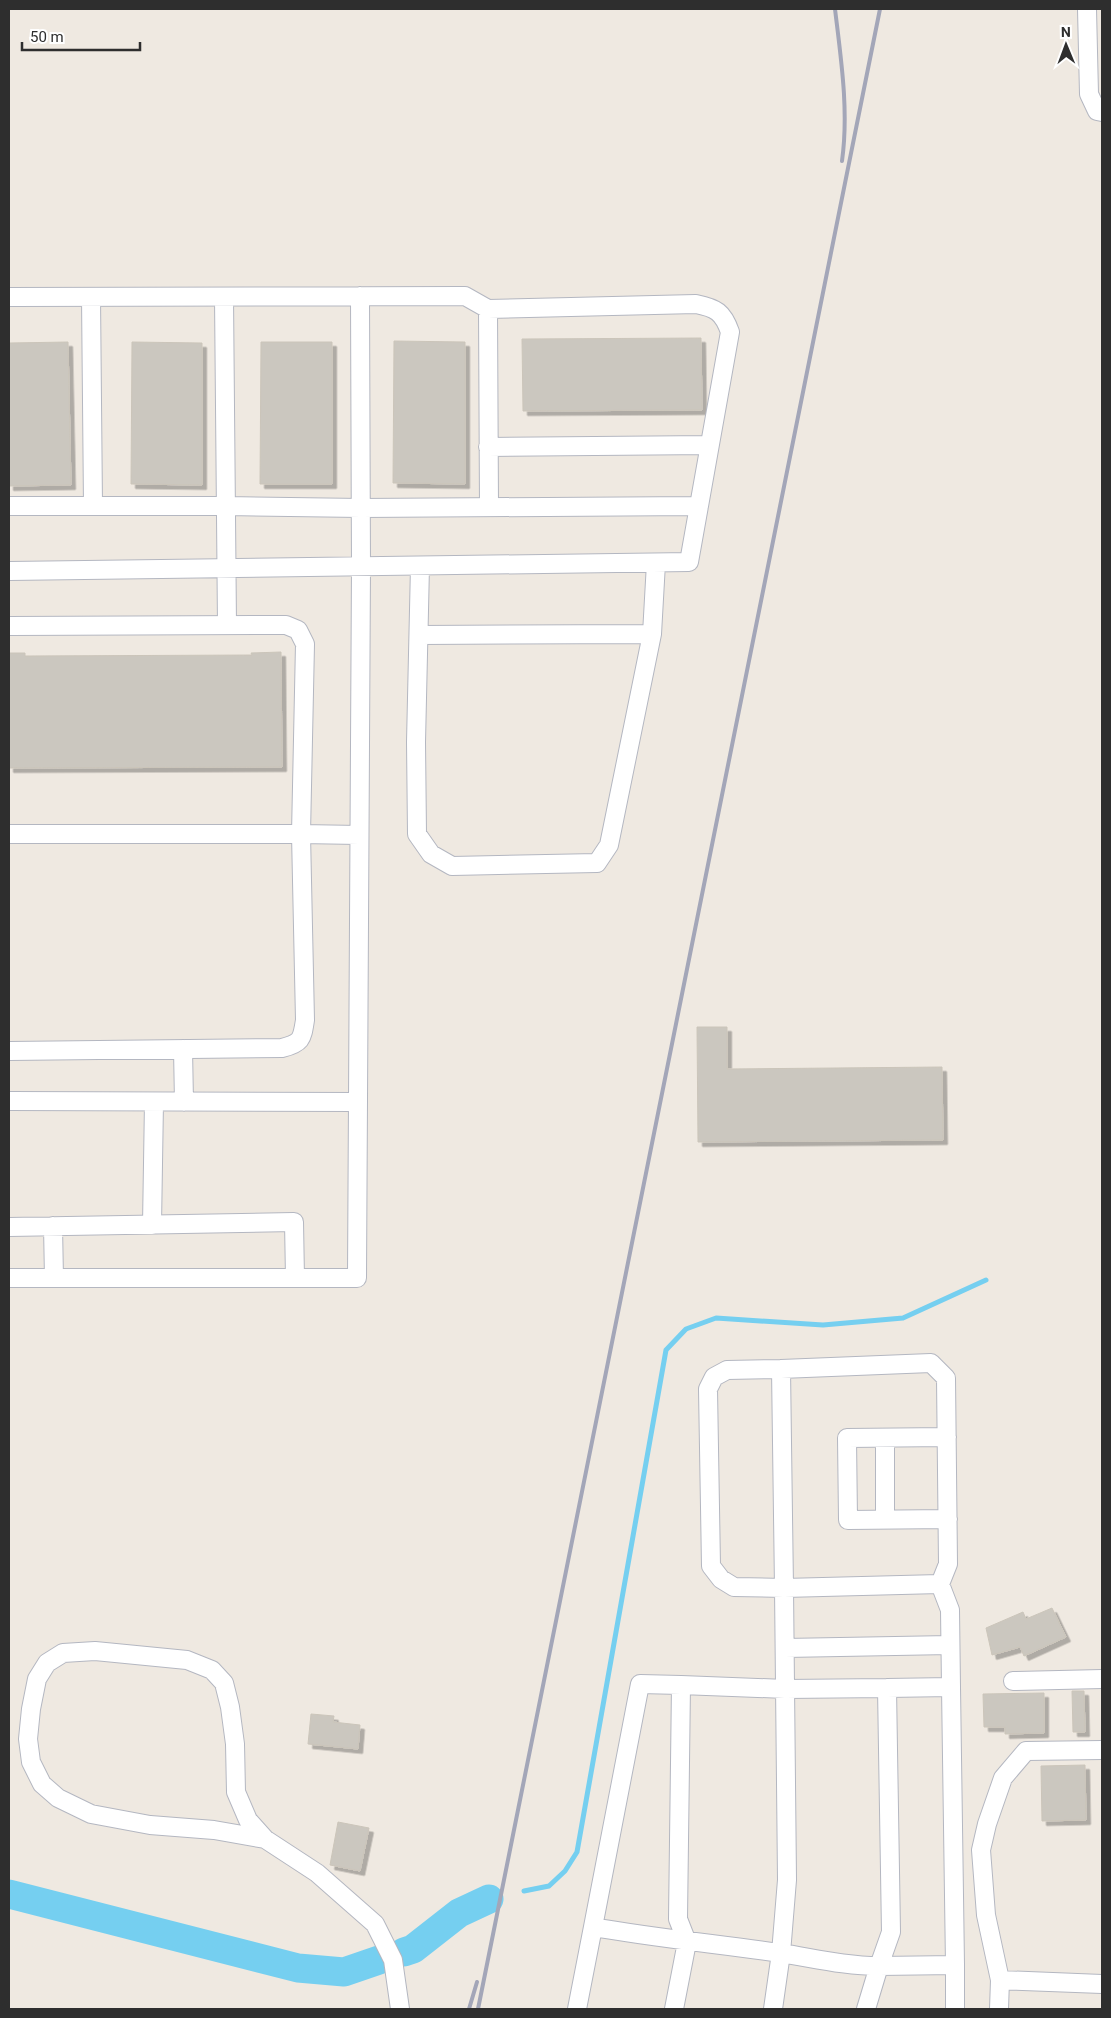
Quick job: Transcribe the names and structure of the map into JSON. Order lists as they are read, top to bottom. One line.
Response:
{"scale_bar":"50 m","north":"top"}
